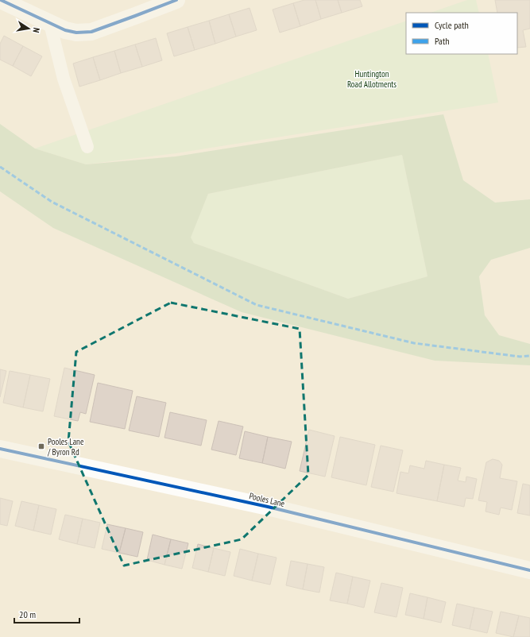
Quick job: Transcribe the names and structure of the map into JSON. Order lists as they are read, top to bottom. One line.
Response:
{"streets":{"street":["Pooles Lane"]},"parks":["Huntington Road Allotments"],"places":{"transit":["Pooles Lane / Byron Rd"]},"legend":["Cycle path","Path"],"scale_bar":"20 m","north":"right"}
